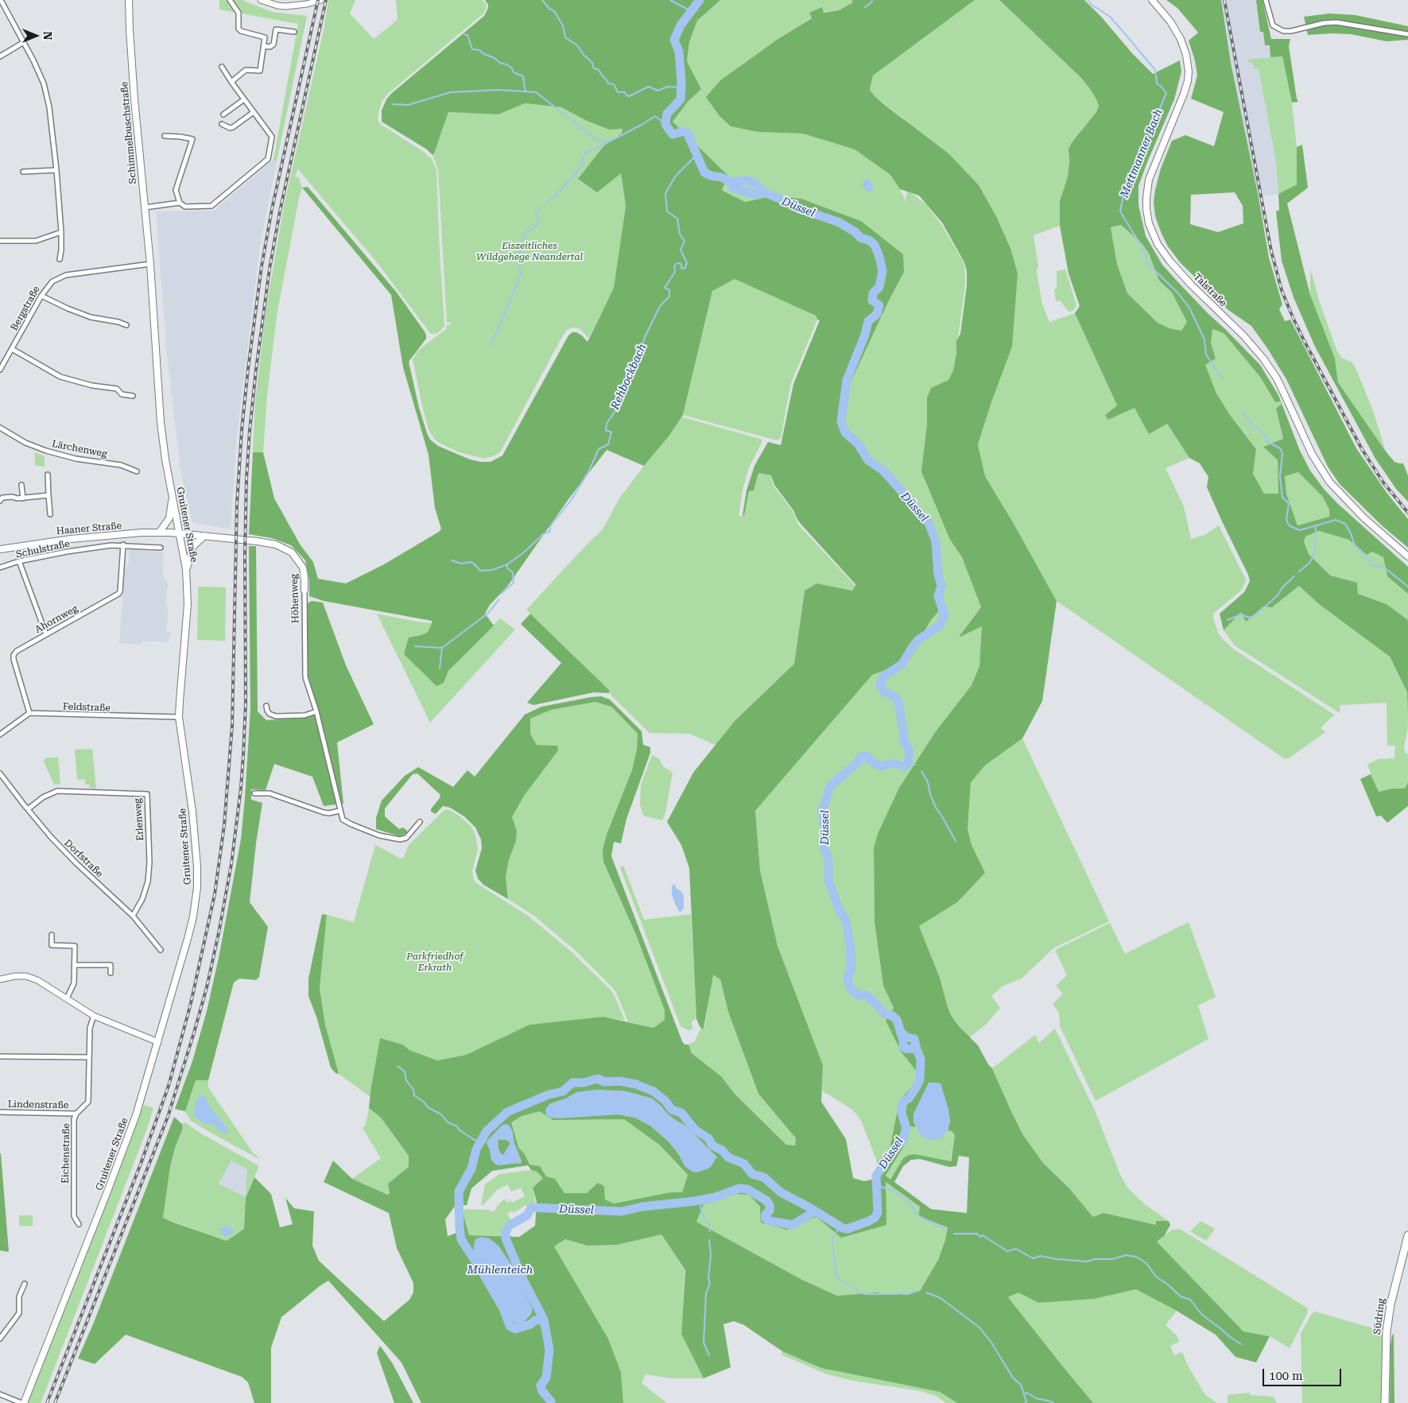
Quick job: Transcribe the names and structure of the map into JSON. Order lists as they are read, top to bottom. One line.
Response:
{"streets":{"main road":["Schimmelbuschstraße","Talstraße","Gruitener Straße","Haaner Straße","Höhenweg","Südring"],"street":["Bergstraße","Lärchenweg","Schulstraße","Ahornweg","Feldstraße","Erlenweg","Dorfstraße","Lindenstraße","Eichenstraße"]},"crossings":[["Schimmelbuschstraße","Bergstraße"],["Schimmelbuschstraße","Gruitener Straße"],["Bergstraße","Gruitener Straße"],["Gruitener Straße","Haaner Straße"],["Gruitener Straße","Höhenweg"],["Gruitener Straße","Feldstraße"],["Haaner Straße","Höhenweg"],["Schulstraße","Ahornweg"],["Ahornweg","Feldstraße"],["Erlenweg","Dorfstraße"],["Lindenstraße","Eichenstraße"]],"water":["Mettmanner Bach","Düssel","Rehbockbach","Mühlenteich"],"parks":["Eiszeitliches Wildgehege Neandertal","Parkfriedhof Erkrath"],"scale_bar":"100 m","north":"right"}
